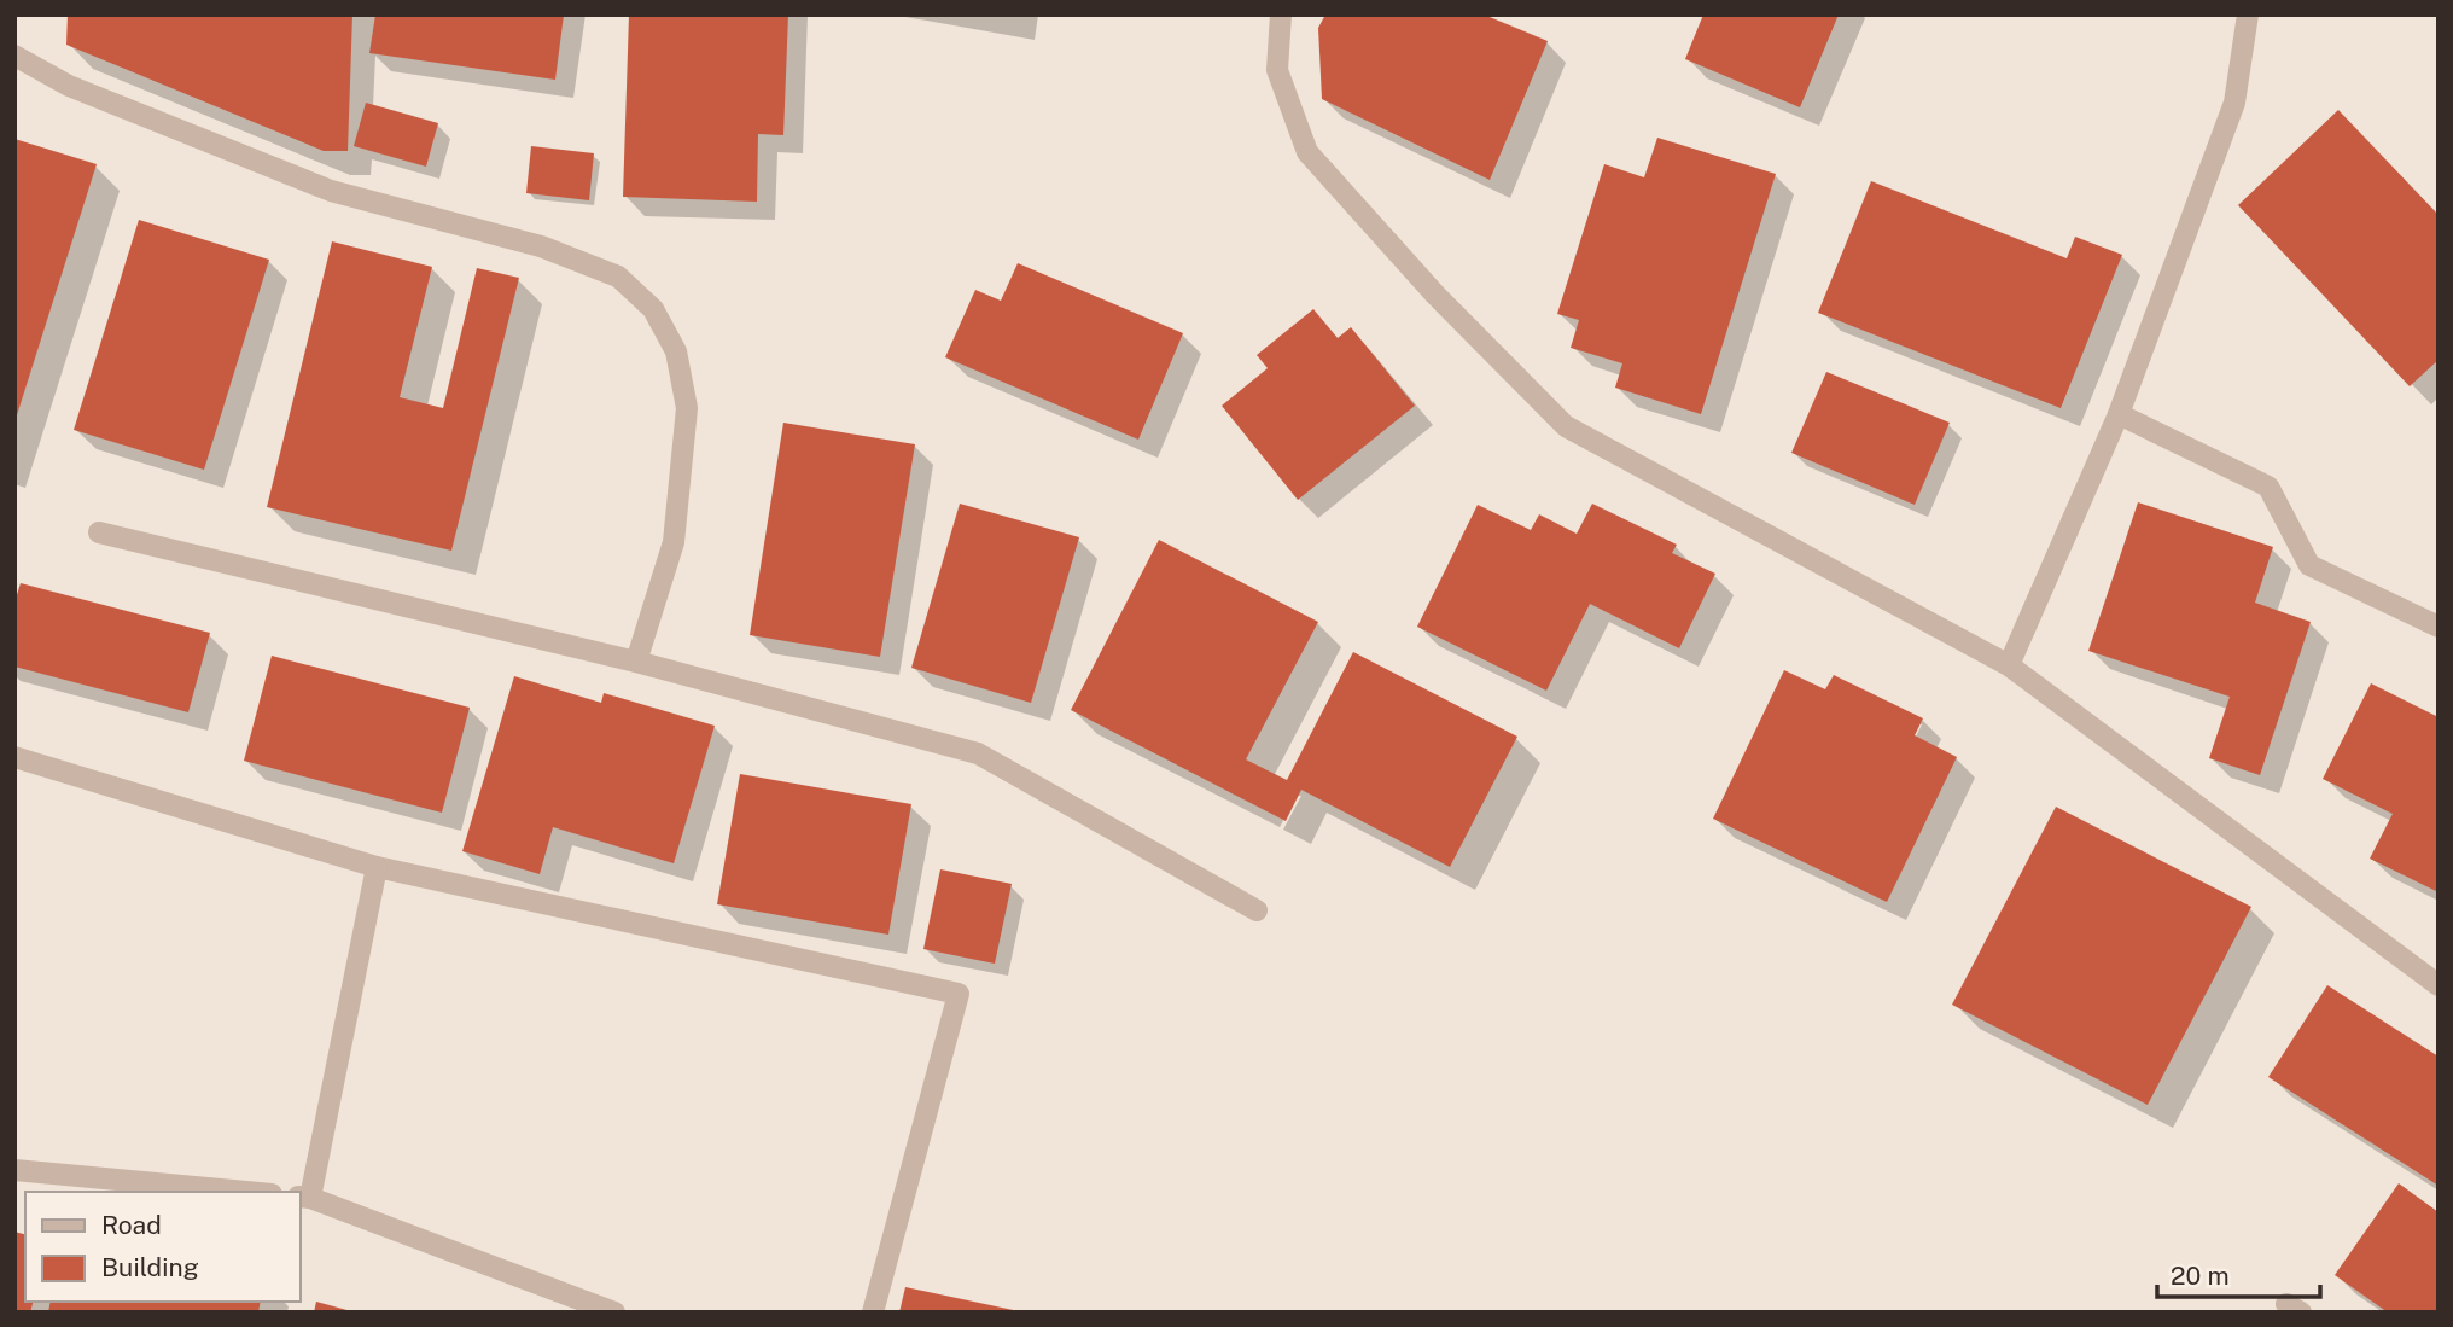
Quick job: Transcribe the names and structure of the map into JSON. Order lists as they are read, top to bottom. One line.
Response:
{"legend":["Road","Building"],"scale_bar":"20 m"}
